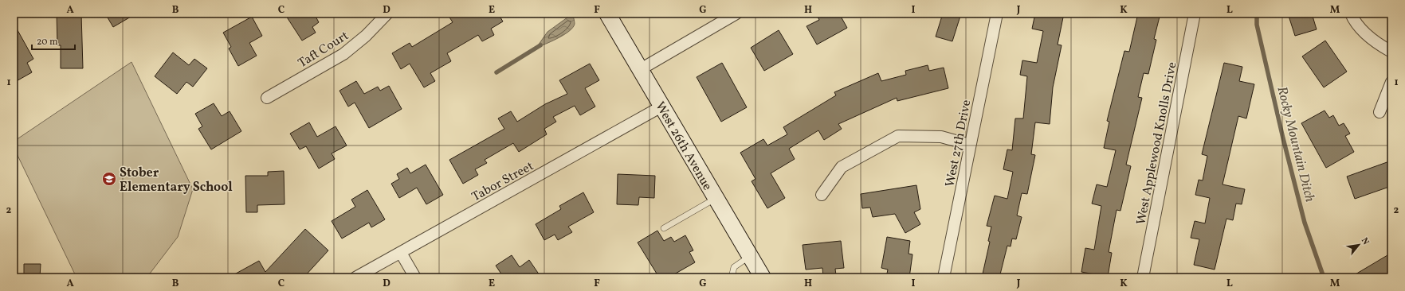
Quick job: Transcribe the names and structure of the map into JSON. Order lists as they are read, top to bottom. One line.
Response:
{"streets":{"street":["Taft Court","West 27th Drive","West Applewood Knolls Drive","West 26th Avenue","Tabor Street"]},"crossings":[["West 26th Avenue","Tabor Street"]],"water":["Rocky Mountain Ditch"],"places":{"school or university":["Stober Elementary School"]},"scale_bar":"20 m","north":"top right","grid":{"columns":["A","B","C","D","E","F","G","H","I","J","K","L","M"],"rows":["1","2"]}}
